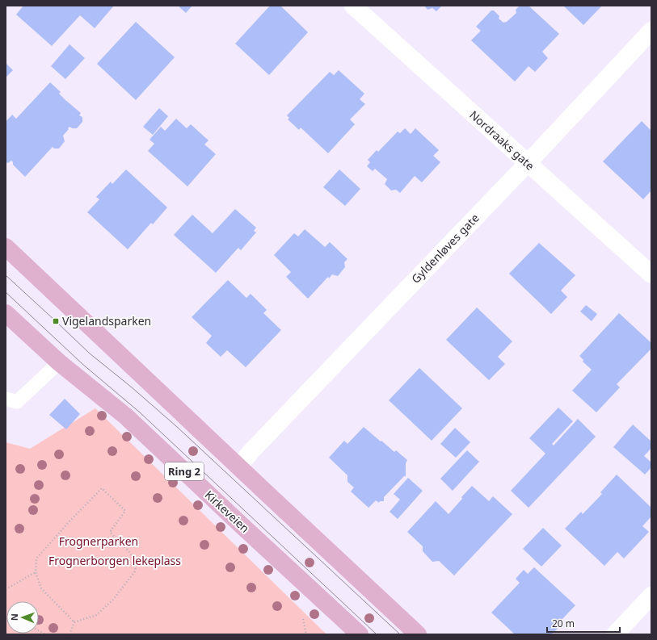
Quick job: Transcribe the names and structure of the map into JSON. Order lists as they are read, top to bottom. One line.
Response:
{"streets":{"main road":["Ring 2","Kirkeveien"],"street":["Nordraaks gate","Gyldenløves gate"]},"crossings":[["Nordraaks gate","Gyldenløves gate"]],"parks":["Frognerparken","Frognerborgen lekeplass"],"places":{"transit":["Vigelandsparken"]},"scale_bar":"20 m","north":"left"}
